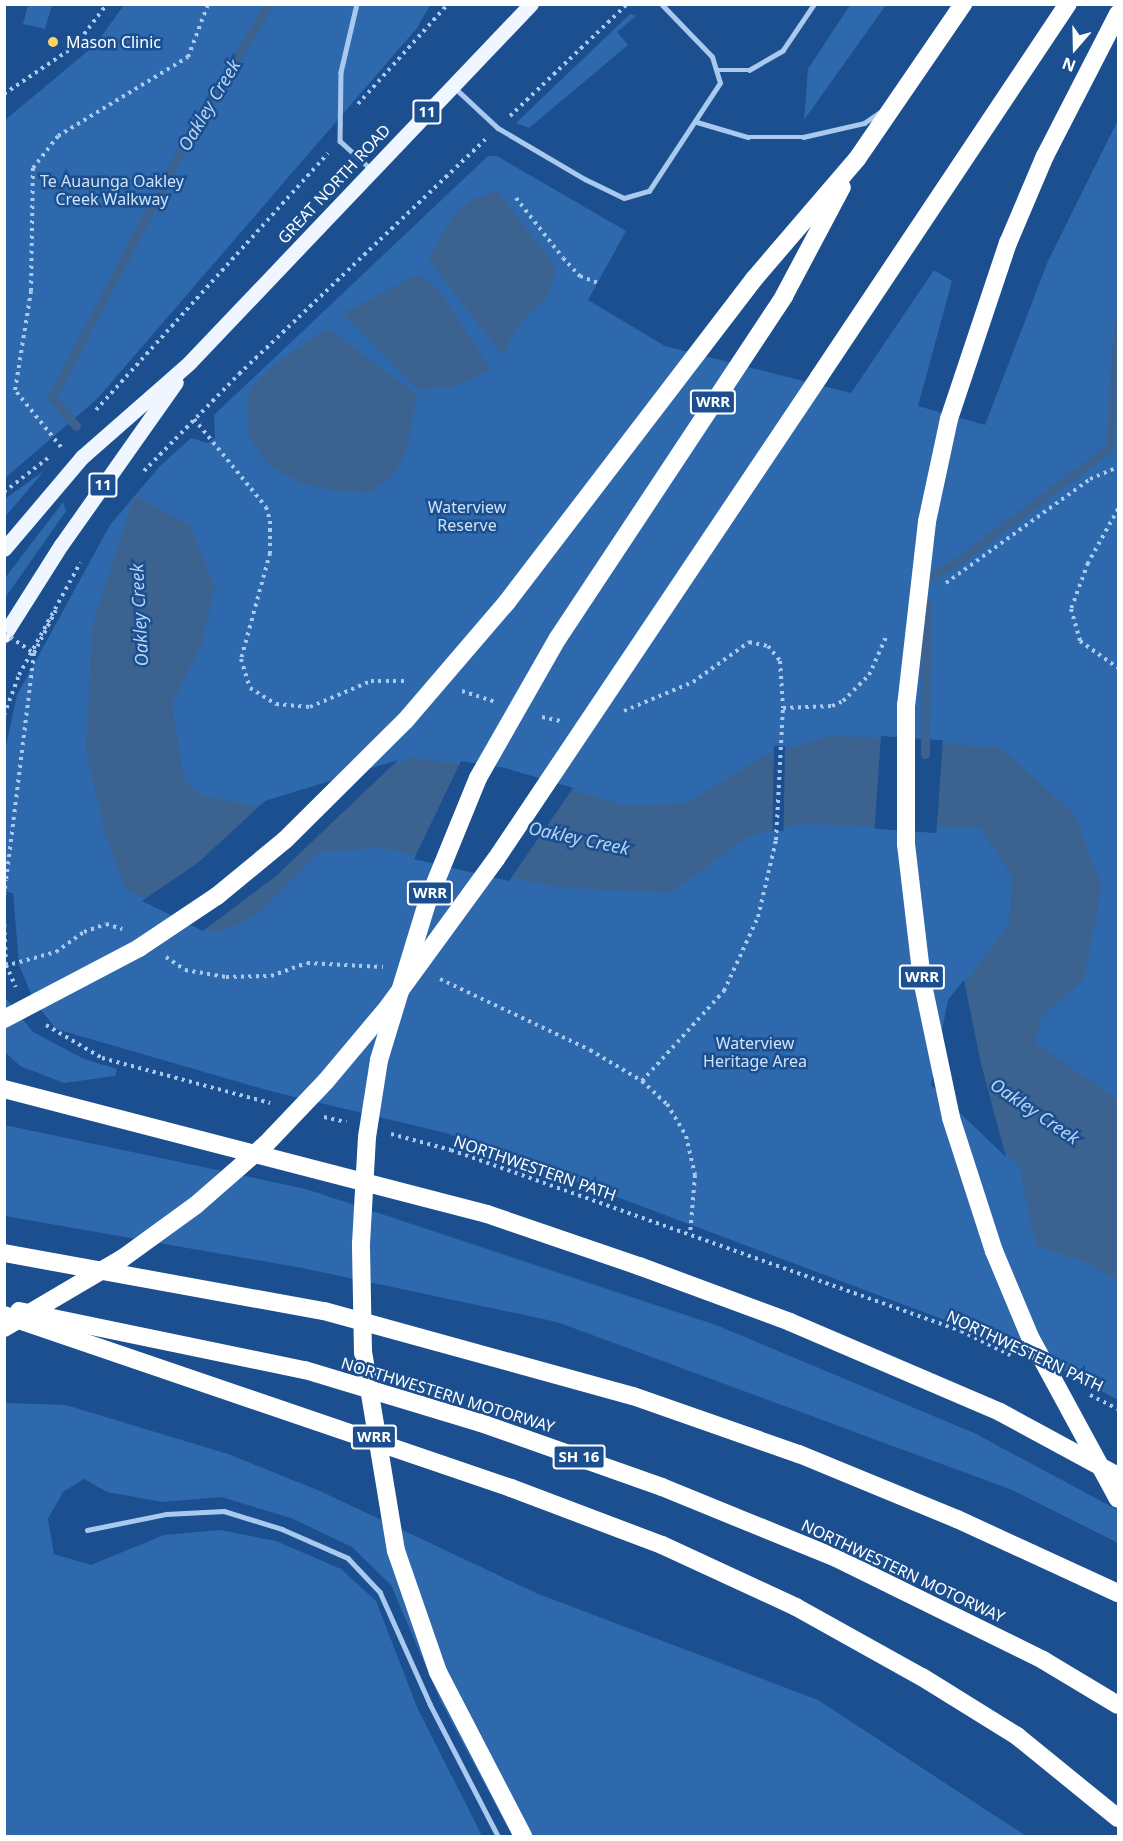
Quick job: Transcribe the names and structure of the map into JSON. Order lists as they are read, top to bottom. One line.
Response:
{"streets":{"highway":["WRR","NORTHWESTERN MOTORWAY","SH 16"],"main road":["11","GREAT NORTH ROAD"],"path":["NORTHWESTERN PATH"]},"water":["Oakley Creek"],"parks":["Te Auaunga Oakley Creek Walkway","Waterview Reserve","Waterview Heritage Area"],"places":["Mason Clinic"],"north":"bottom"}
